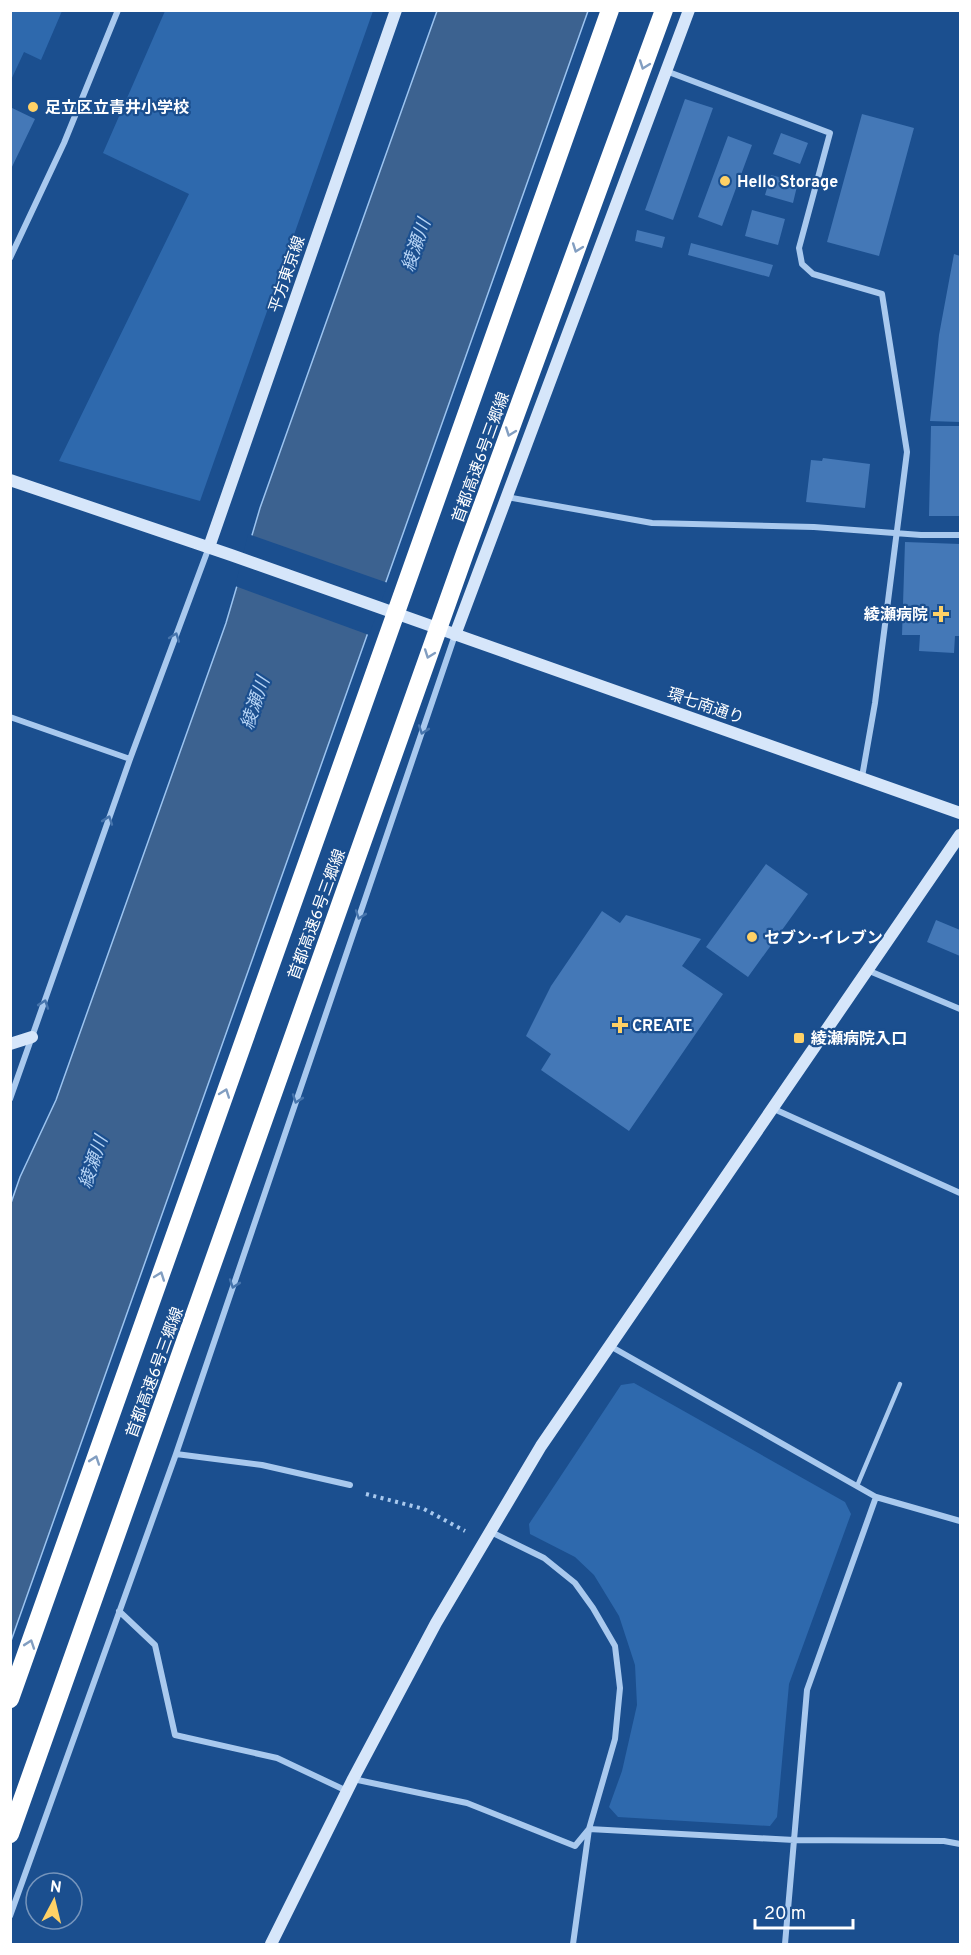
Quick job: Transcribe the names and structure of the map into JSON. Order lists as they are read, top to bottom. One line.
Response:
{"streets":{"highway":["首都高速6号三郷線"],"street":["平方東京線","環七南通り"]},"crossings":[["平方東京線","環七南通り"]],"water":["綾瀬川"],"places":{"other":["足立区立青井小学校","Hello Storage","セブン-イレブン"],"health":["綾瀬病院","CREATE"],"transit":["綾瀬病院入口"]},"scale_bar":"20 m","north":"top"}
